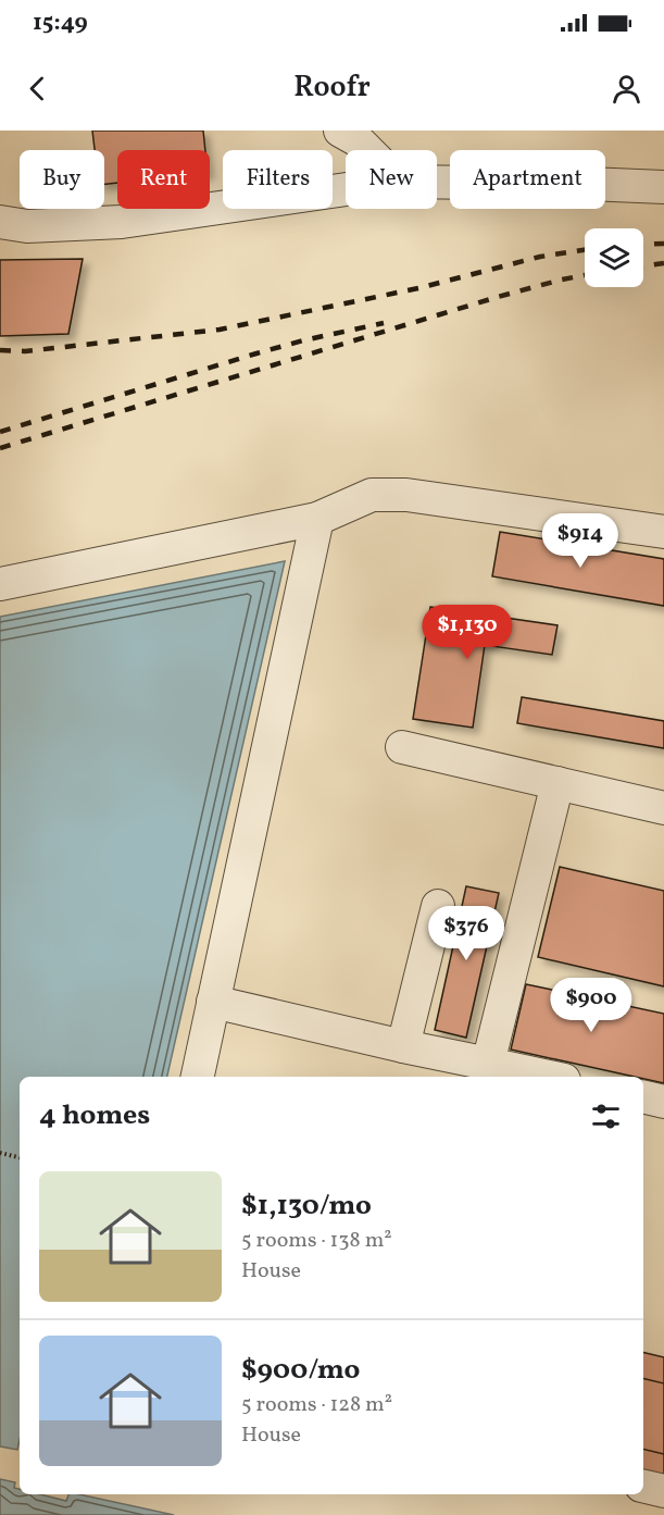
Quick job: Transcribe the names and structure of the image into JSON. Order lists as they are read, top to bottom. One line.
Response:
{"page":{"status":"15:49","header":"Roofr","chip":["Buy","Rent","Filters","New","Apartment"],"price":["$914","$1,130","$376","$900"],"heading":"4 homes","list":[{"name":"$1,130/mo","note":"5 rooms · 138 m² · House"},{"name":"$900/mo","note":"5 rooms · 128 m² · House"}]}}
